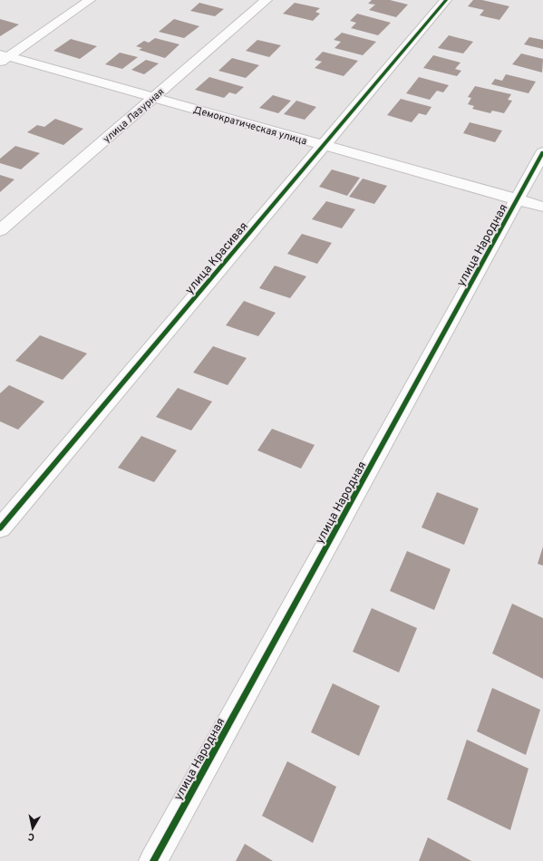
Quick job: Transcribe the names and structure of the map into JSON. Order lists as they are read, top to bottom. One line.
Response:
{"streets":{"street":["улица Лазурная","Демократическая улица","улица Народная","улица Красивая"]},"crossings":[["улица Лазурная","Демократическая улица"],["Демократическая улица","улица Народная"],["Демократическая улица","улица Красивая"]],"north":"bottom"}
